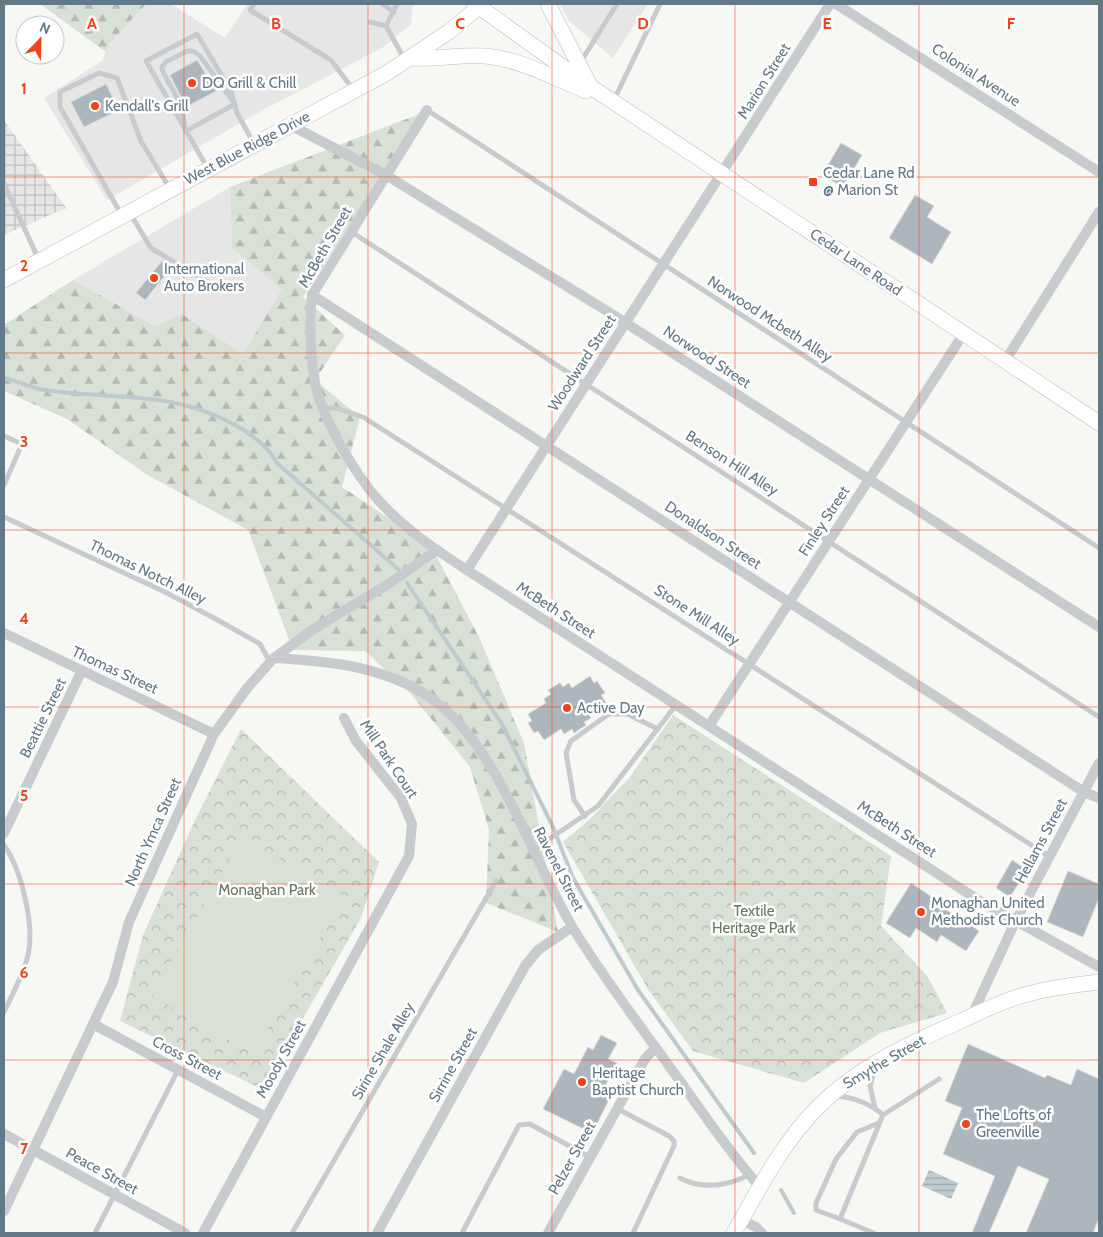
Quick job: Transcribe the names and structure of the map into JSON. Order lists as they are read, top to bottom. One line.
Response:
{"streets":{"main road":["West Blue Ridge Drive","Cedar Lane Road","Smythe Street"],"street":["Colonial Avenue","Marion Street","McBeth Street","Norwood Street","Woodward Street","Finley Street","Donaldson Street","Thomas Street","Beattie Street","Mill Park Court","North Ymca Street","Hellams Street","Ravenel Street","Cross Street","Moody Street","Sirrine Street","Pelzer Street","Peace Street"],"lane":["Norwood Mcbeth Alley","Benson Hill Alley","Thomas Notch Alley","Stone Mill Alley","Sirine Shale Alley"]},"crossings":[["Marion Street","Cedar Lane Road"],["Marion Street","Woodward Street"],["West Blue Ridge Drive","Cedar Lane Road"],["West Blue Ridge Drive","Norwood Street"],["McBeth Street","Norwood Mcbeth Alley"],["McBeth Street","Norwood Street"],["McBeth Street","Woodward Street"],["McBeth Street","Benson Hill Alley"],["McBeth Street","Finley Street"],["McBeth Street","Donaldson Street"],["McBeth Street","Stone Mill Alley"],["McBeth Street","North Ymca Street"],["McBeth Street","Hellams Street"],["Cedar Lane Road","Woodward Street"],["Cedar Lane Road","Finley Street"],["Norwood Mcbeth Alley","Woodward Street"],["Norwood Mcbeth Alley","Finley Street"],["Norwood Street","Woodward Street"],["Norwood Street","Finley Street"],["Woodward Street","Benson Hill Alley"],["Woodward Street","Donaldson Street"],["Woodward Street","Stone Mill Alley"],["Benson Hill Alley","Finley Street"],["Finley Street","Donaldson Street"],["Finley Street","Stone Mill Alley"],["Donaldson Street","Hellams Street"],["Thomas Notch Alley","North Ymca Street"],["Thomas Notch Alley","Ravenel Street"],["Stone Mill Alley","Hellams Street"],["Thomas Street","Beattie Street"],["Thomas Street","North Ymca Street"],["Mill Park Court","Moody Street"],["North Ymca Street","Ravenel Street"],["North Ymca Street","Cross Street"],["North Ymca Street","Peace Street"],["Hellams Street","Smythe Street"],["Ravenel Street","Smythe Street"],["Ravenel Street","Sirrine Street"],["Ravenel Street","Pelzer Street"],["Cross Street","Moody Street"]],"parks":["Monaghan Park","Textile Heritage Park"],"places":{"other":["DQ Grill & Chill","Kendall's Grill","International Auto Brokers","Active Day","Monaghan United Methodist Church","Heritage Baptist Church","The Lofts of Greenville"],"transit":["Cedar Lane Rd @ Marion St"]},"north":"top right","grid":{"columns":["A","B","C","D","E","F"],"rows":["1","2","3","4","5","6","7"]}}
